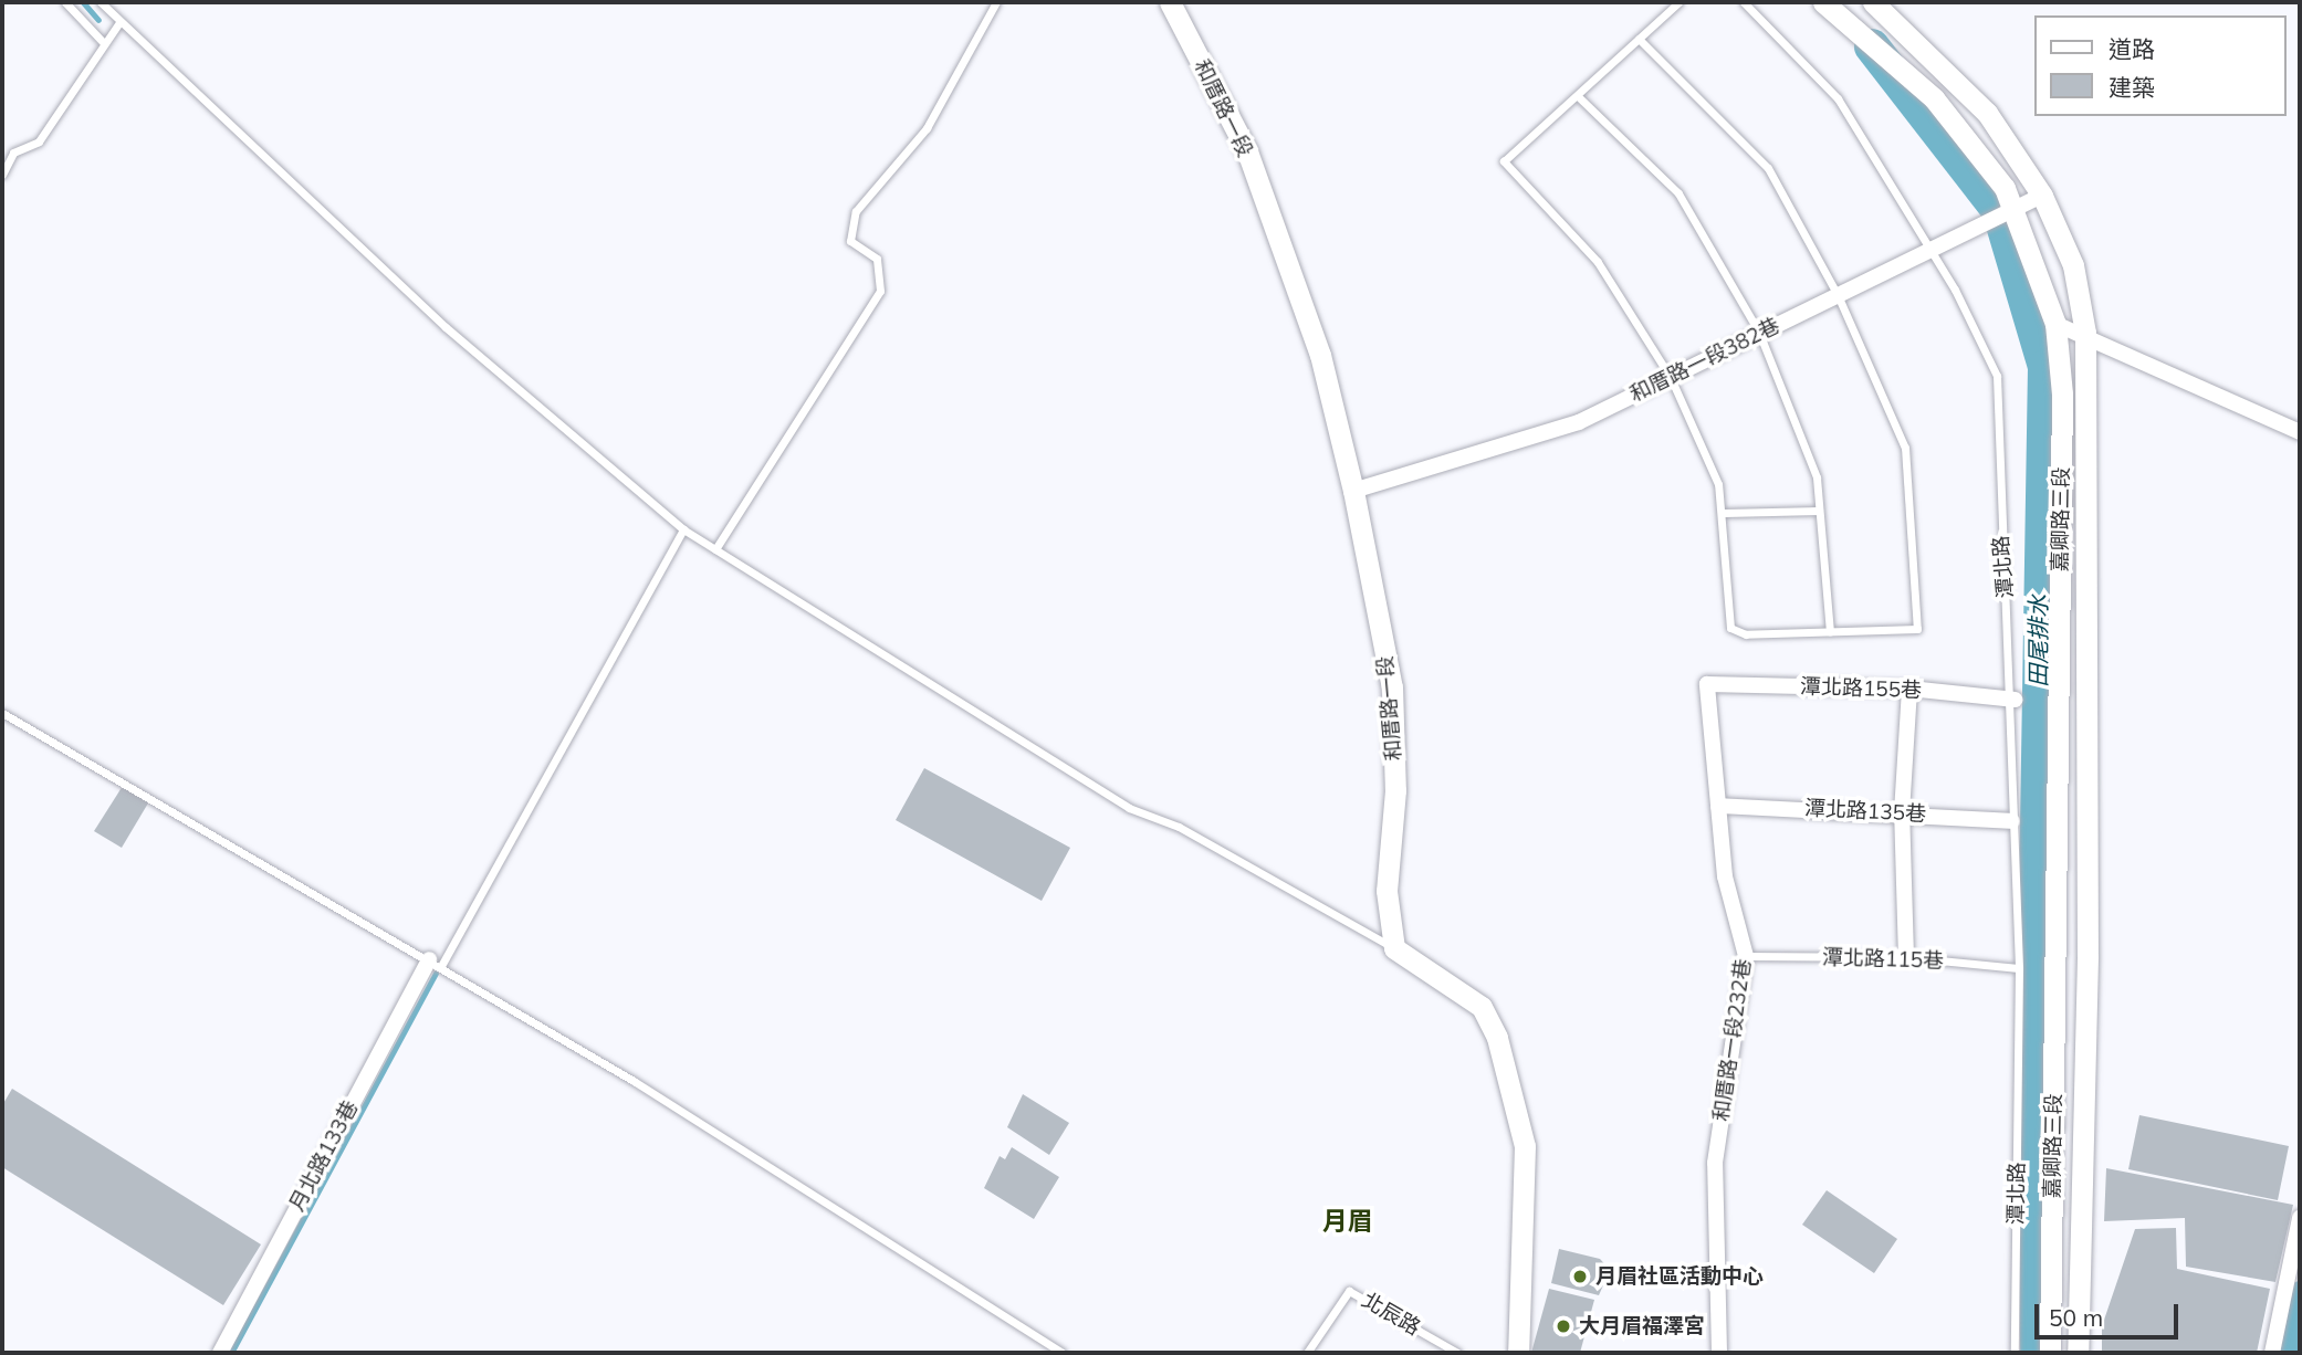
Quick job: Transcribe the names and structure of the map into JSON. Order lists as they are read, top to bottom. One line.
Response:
{"streets":{"street":["和厝路一段","和厝路一段382巷","嘉卿路三段","潭北路155巷","潭北路135巷","和厝路一段232巷","月北路133巷"],"lane":["潭北路","潭北路115巷","北辰路"]},"crossings":[["和厝路一段","和厝路一段382巷"],["和厝路一段382巷","嘉卿路三段"],["和厝路一段382巷","潭北路"],["潭北路","潭北路155巷"],["潭北路","潭北路135巷"],["潭北路","潭北路115巷"],["潭北路155巷","和厝路一段232巷"],["潭北路135巷","和厝路一段232巷"],["潭北路115巷","和厝路一段232巷"]],"districts":["月眉"],"water":["田尾排水"],"places":["月眉社區活動中心","大月眉福澤宮"],"legend":["道路","建築"],"scale_bar":"50 m"}
